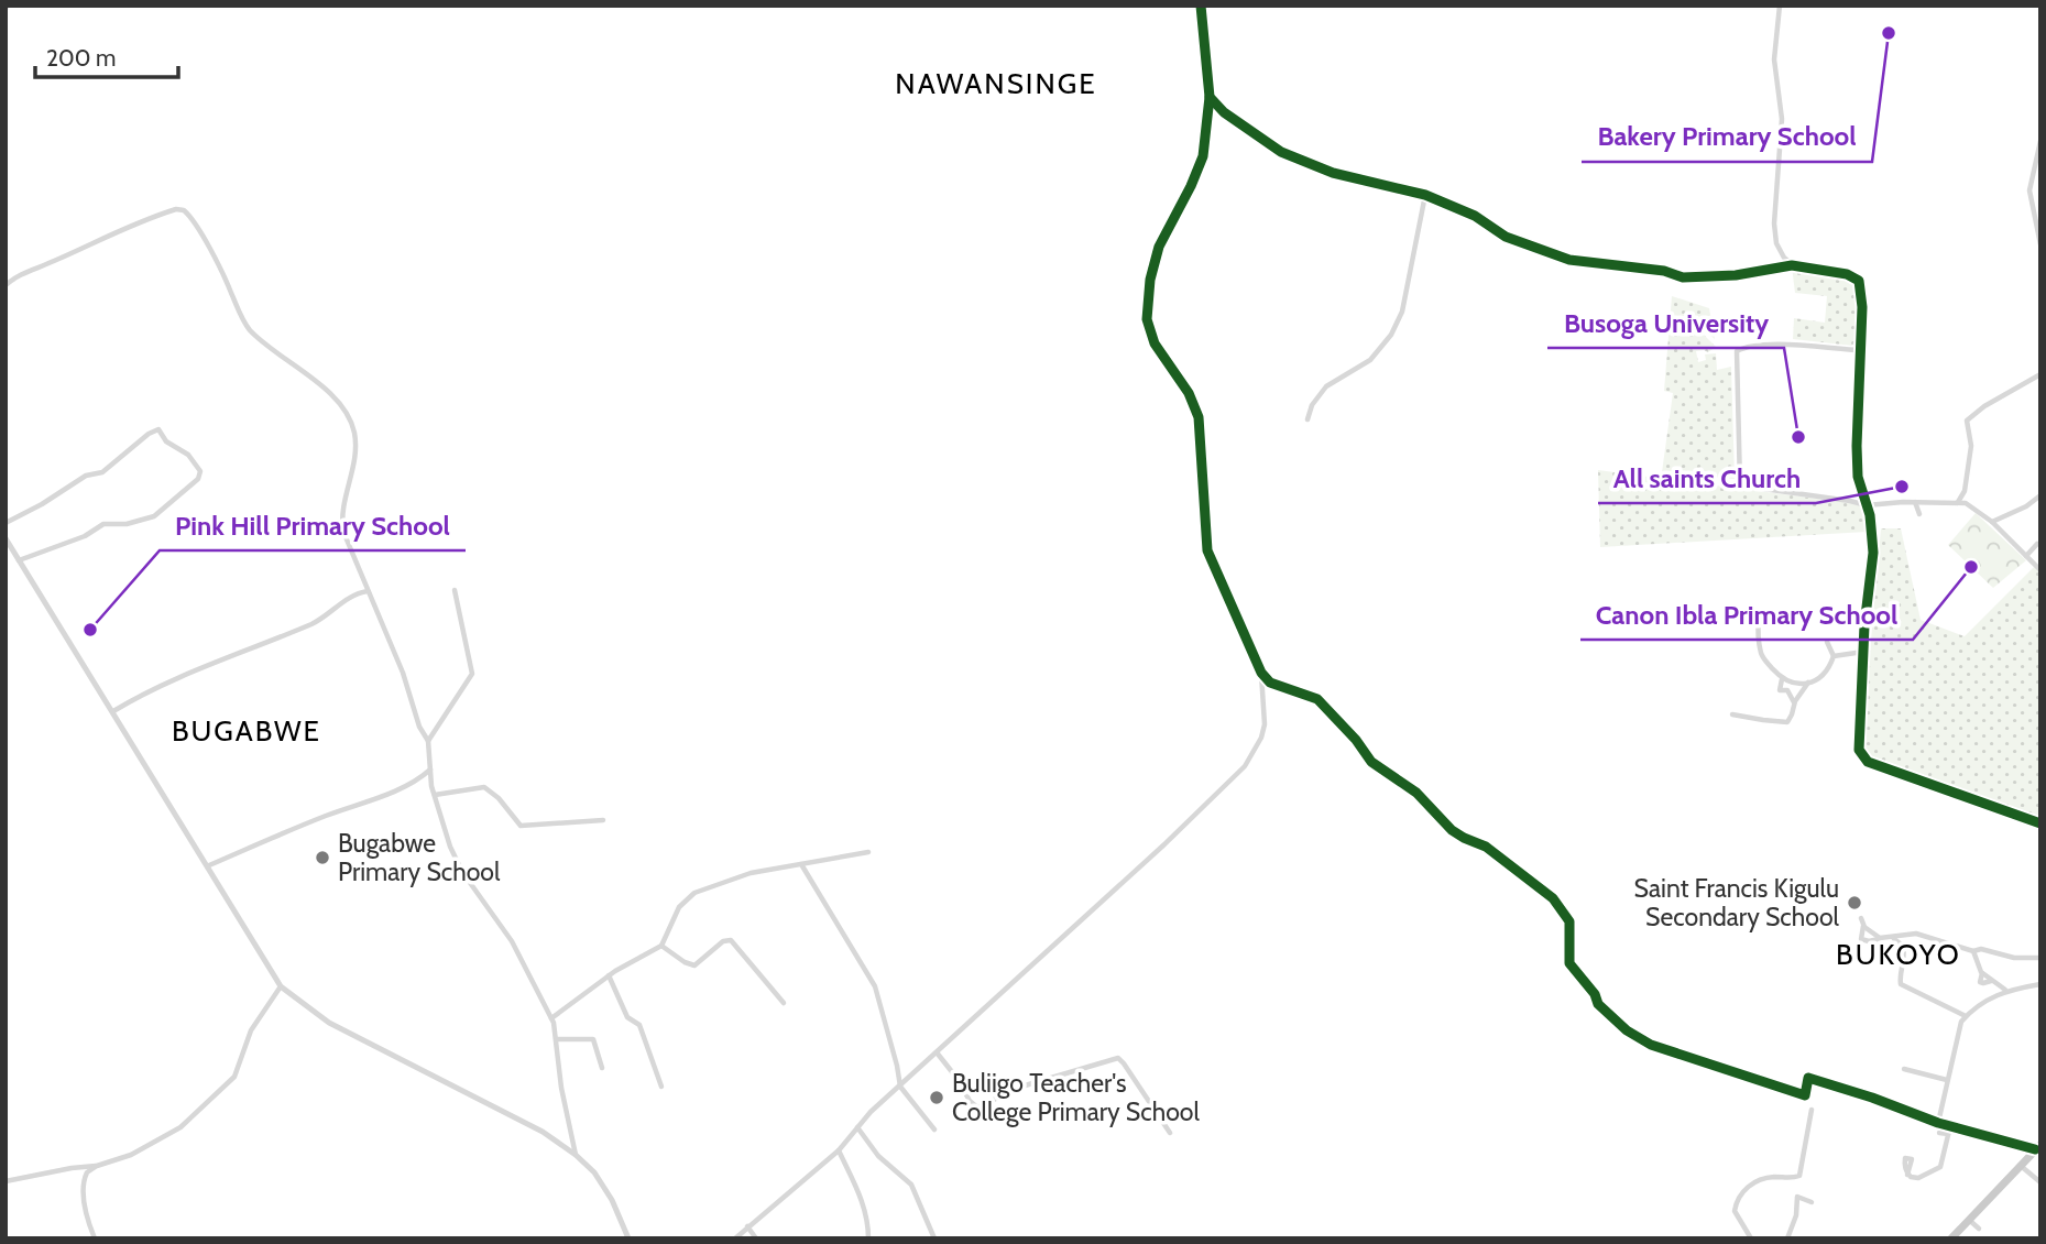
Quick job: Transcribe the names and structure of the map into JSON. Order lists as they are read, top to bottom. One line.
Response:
{"districts":["NAWANSINGE","BUGABWE","BUKOYO"],"places":["Bakery Primary School","Busoga University","All saints Church","Canon Ibla Primary School","Pink Hill Primary School","Bugabwe Primary School","Saint Francis Kigulu Secondary School","Buliigo Teacher's College Primary School"],"scale_bar":"200 m"}
